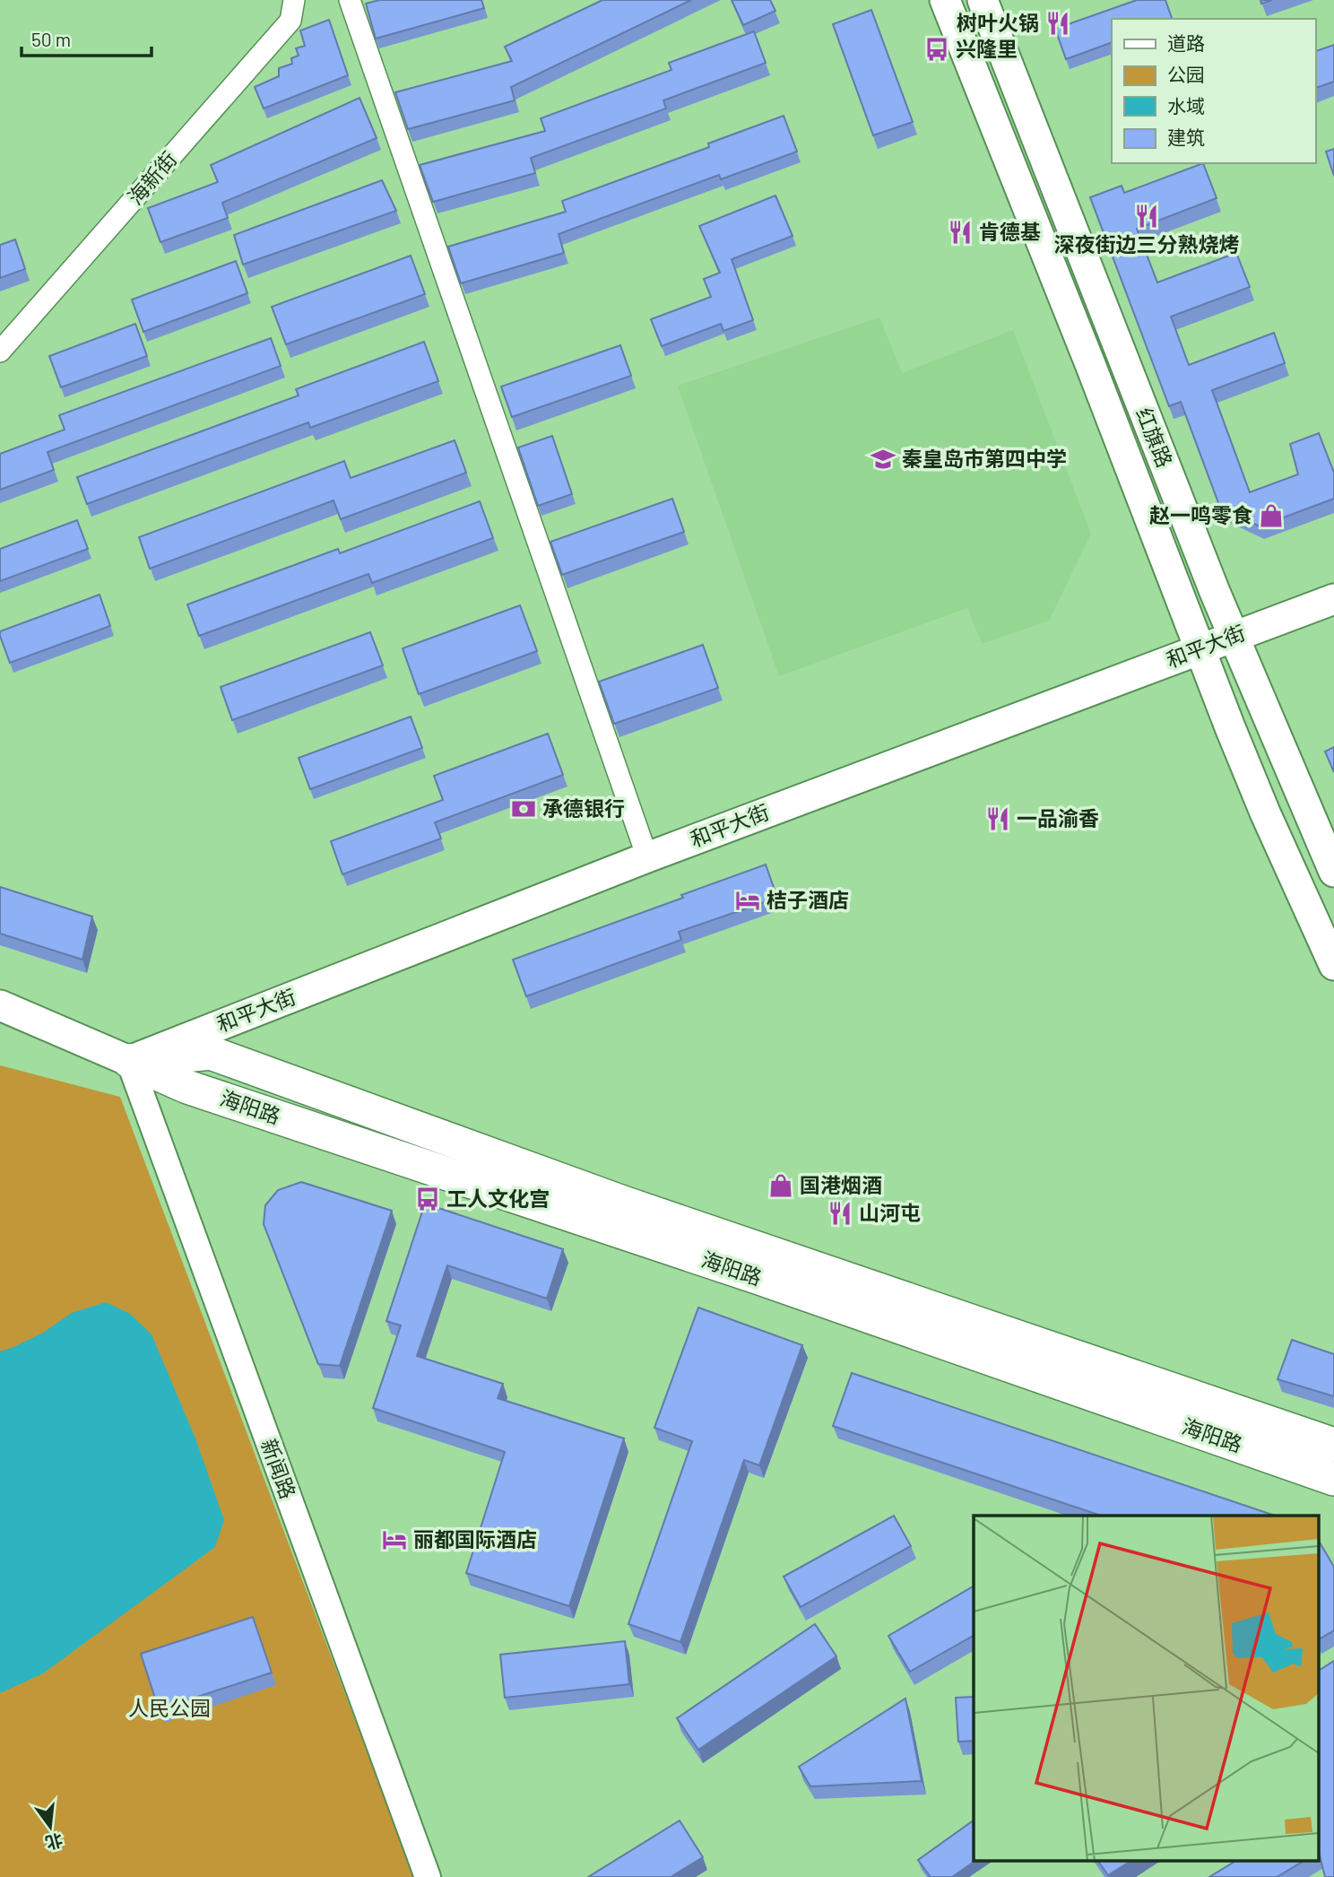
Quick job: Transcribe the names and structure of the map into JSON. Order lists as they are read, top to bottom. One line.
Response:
{"streets":{"main road":["红旗路","和平大街","海阳路"],"street":["海新街","新闻路"]},"crossings":[["红旗路","和平大街"],["和平大街","海阳路"],["和平大街","新闻路"],["海阳路","新闻路"]],"parks":["人民公园"],"places":{"restaurant":["树叶火锅","深夜街边三分熟烧烤","肯德基","一品渝香","山河屯"],"bus stop":["兴隆里","工人文化宫"],"school or university":["秦皇岛市第四中学"],"shop":["赵一鸣零食","国港烟酒"],"bank":["承德银行"],"hotel":["桔子酒店","丽都国际酒店"]},"legend":["道路","公园","水域","建筑"],"scale_bar":"50 m","north":"bottom"}
